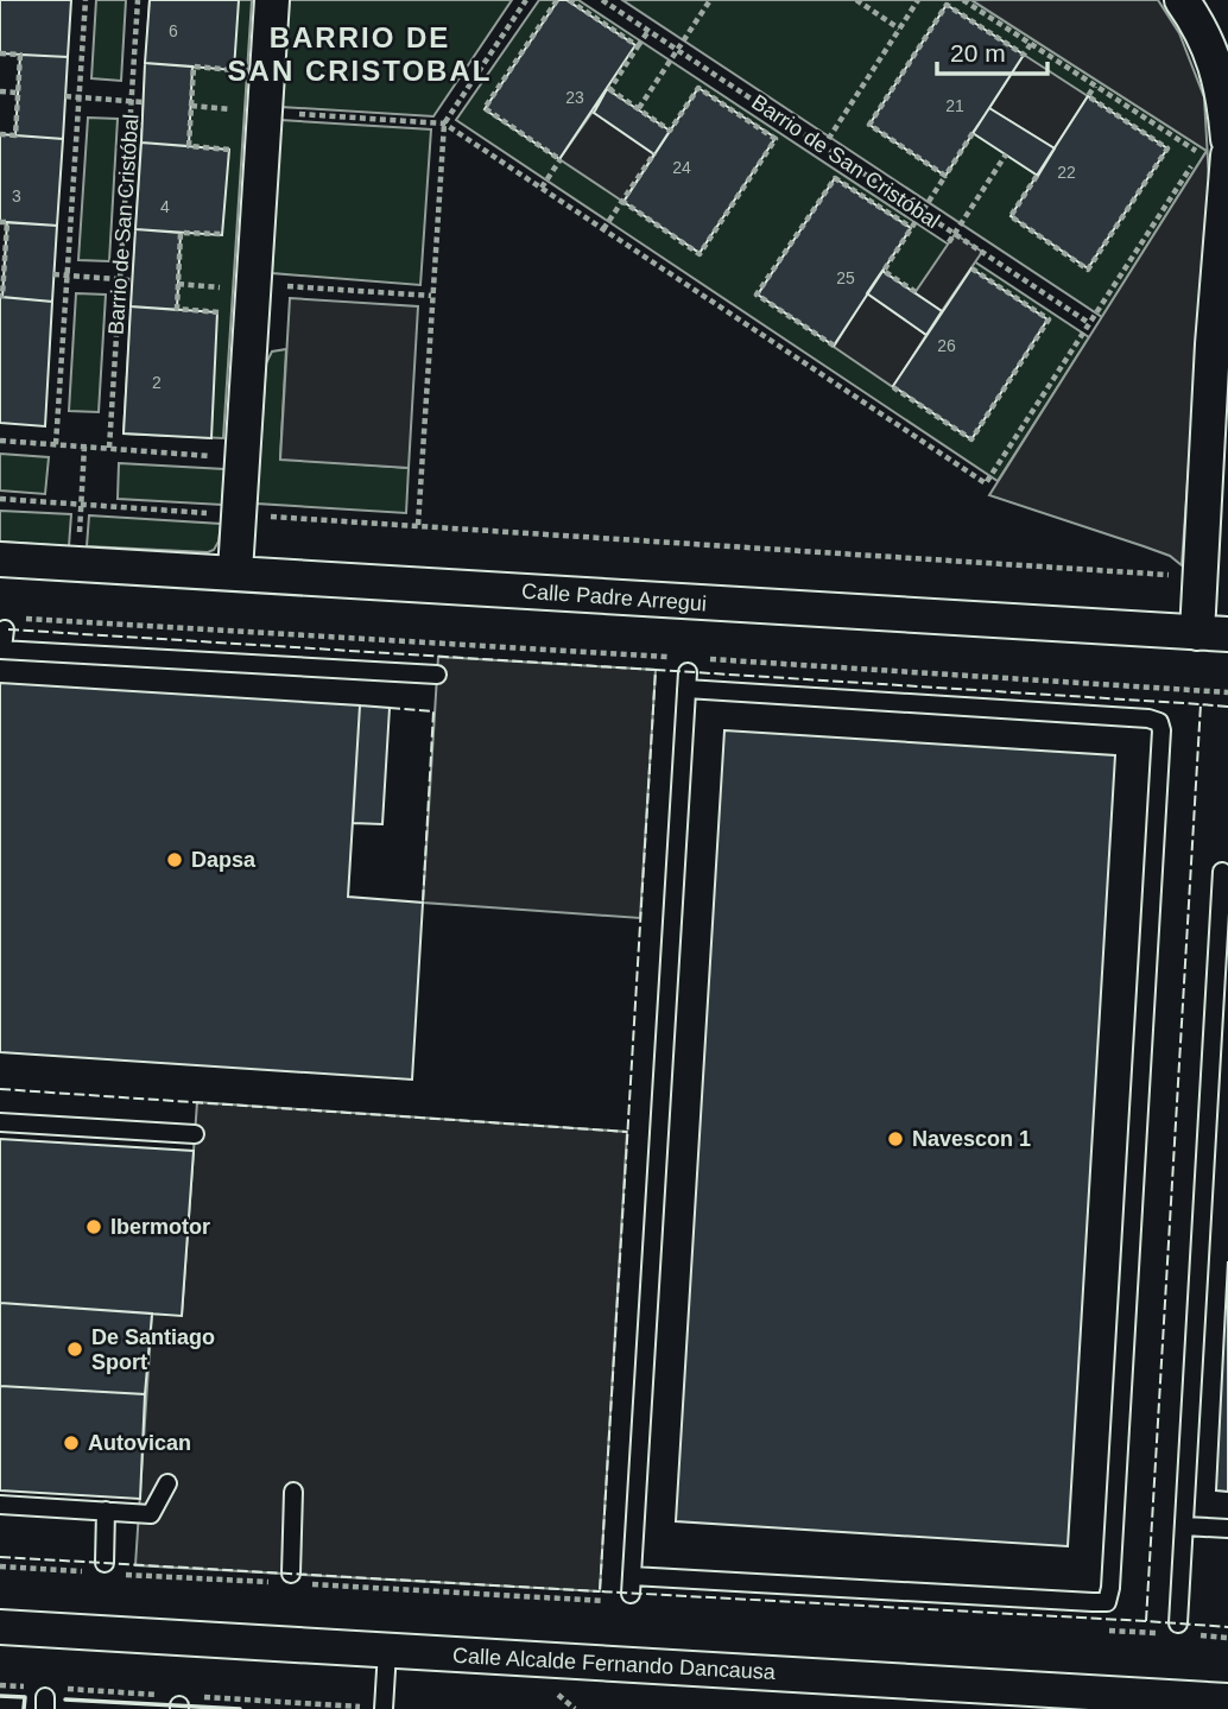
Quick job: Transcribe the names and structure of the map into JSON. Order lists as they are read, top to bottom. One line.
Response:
{"streets":{"street":["Calle Padre Arregui","Calle Alcalde Fernando Dancausa"],"path":["Barrio de San Cristóbal"]},"districts":["BARRIO DE SAN CRISTOBAL"],"places":["Dapsa","Navescon 1","Ibermotor","De Santiago Sport","Autovican"],"house_numbers":["6","23","21","24","22","3","4","25","26","2"],"scale_bar":"20 m"}
